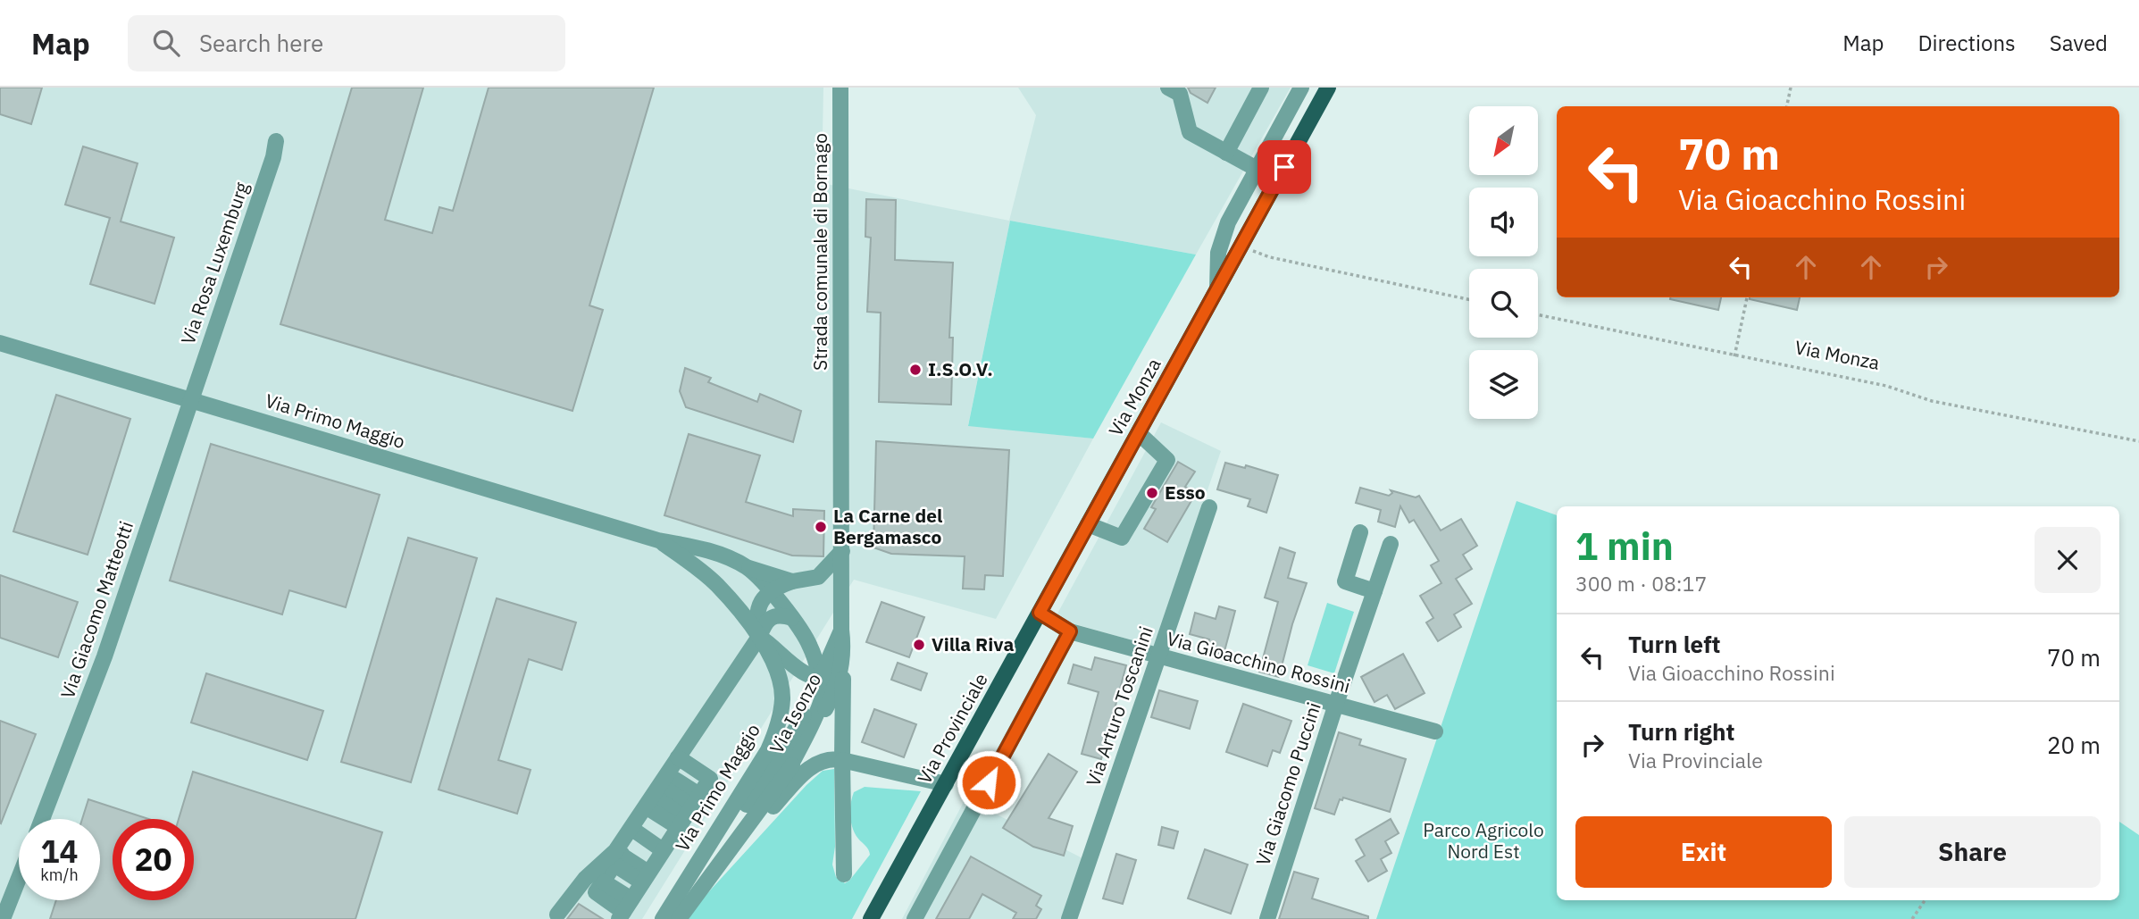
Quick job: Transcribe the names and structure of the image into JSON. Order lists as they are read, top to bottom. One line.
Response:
{"streets":{"main road":["Via Monza","Via Provinciale"],"street":["Strada comunale di Bornago","Via Rosa Luxemburg","Via Primo Maggio","Via Giacomo Matteotti","Via Gioacchino Rossini","Via Arturo Toscanini","Via Isonzo","Via Giacomo Puccini"]},"crossings":[["Strada comunale di Bornago","Via Isonzo"],["Via Rosa Luxemburg","Via Primo Maggio"],["Via Rosa Luxemburg","Via Giacomo Matteotti"],["Via Monza","Via Provinciale"],["Via Primo Maggio","Via Giacomo Matteotti"],["Via Gioacchino Rossini","Via Arturo Toscanini"],["Via Gioacchino Rossini","Via Provinciale"],["Via Gioacchino Rossini","Via Giacomo Puccini"]],"parks":["Parco Agricolo Nord Est"],"places":["I.S.O.V.","Esso","La Carne del Bergamasco","Villa Riva"],"north":"bottom left","page":{"header":"Map","search":"Search here","nav":["Map","Directions","Saved"],"turn":["70 m","Via Gioacchino Rossini"],"heading":["1 min","300 m · 08:17"],"list":[{"name":"Turn left","note":"Via Gioacchino Rossini","value":"70 m"},{"name":"Turn right","note":"Via Provinciale","value":"20 m"}],"buttons":["Exit","Share"],"speed":"14 km/h","limit":"20"}}
